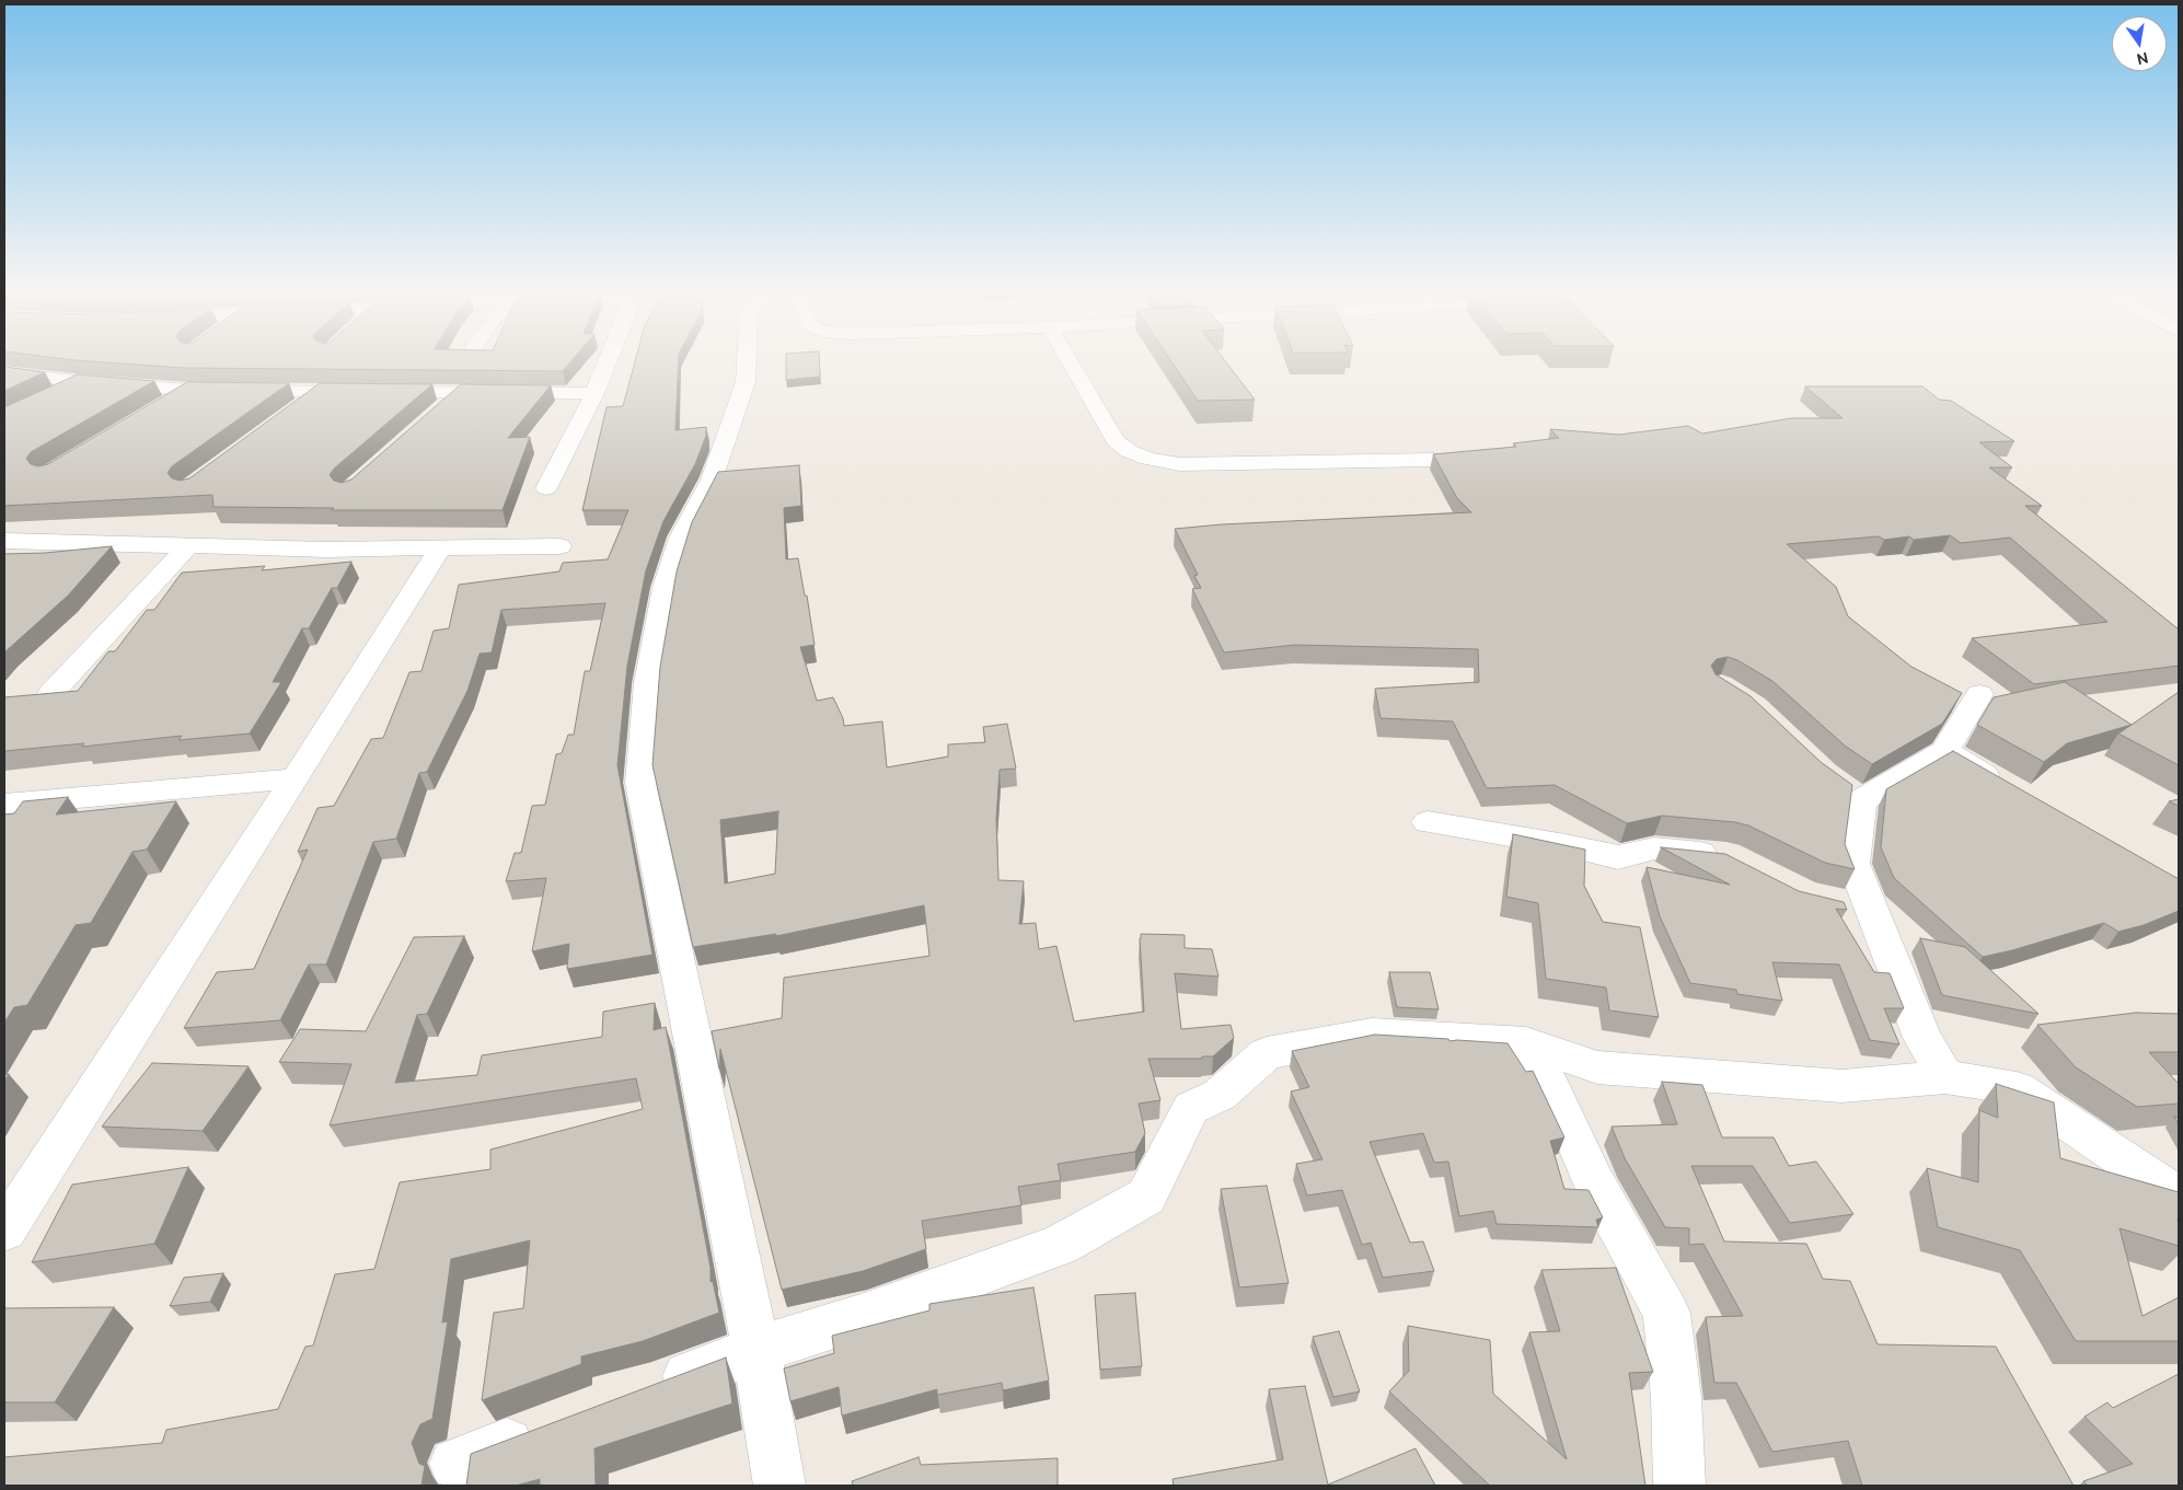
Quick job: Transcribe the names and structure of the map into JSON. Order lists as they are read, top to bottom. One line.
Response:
{"north":"bottom"}
